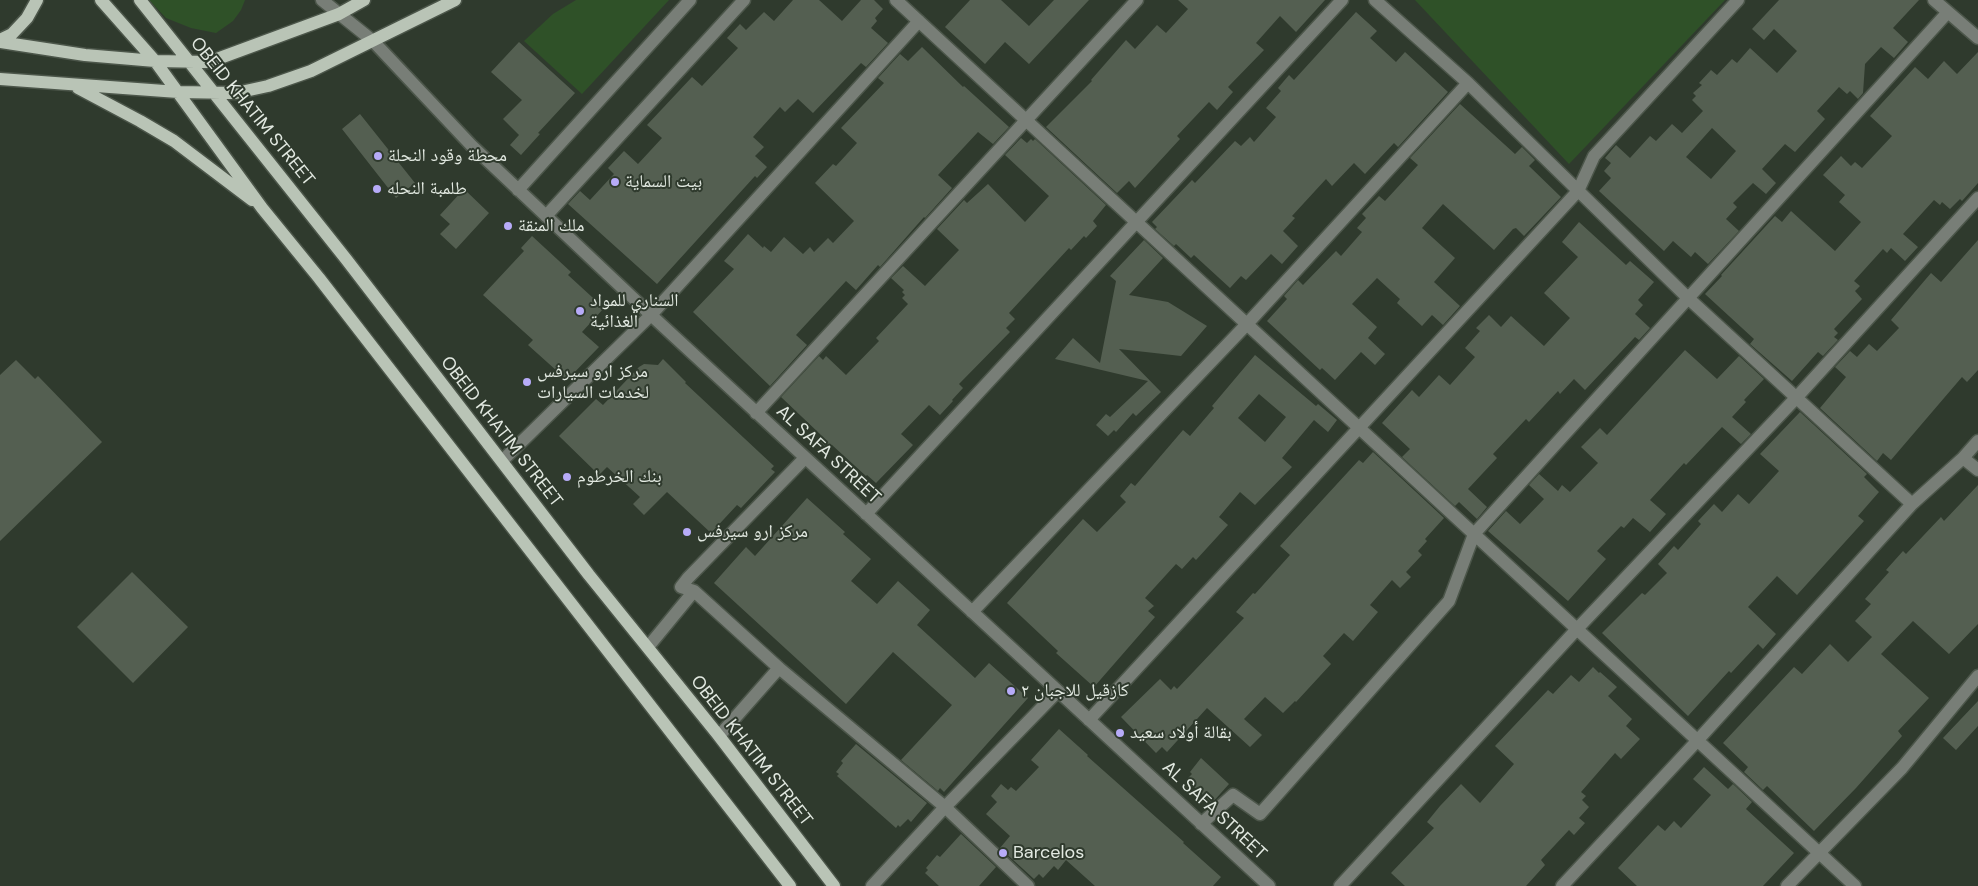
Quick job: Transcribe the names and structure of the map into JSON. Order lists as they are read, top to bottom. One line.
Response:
{"streets":{"main road":["OBEID KHATIM STREET"],"street":["AL SAFA STREET"]},"places":["محطة وقود النحلة","بيت السماية","طلمبة النحله","ملك المنقة","السناري للمواد الغذائية","مركز ارو سيرفس لخدمات السيارات","بنك الخرطوم","مركز ارو سيرفس","كازقيل للاجبان ٢","بقالة أولاد سعيد","Barcelos"]}
